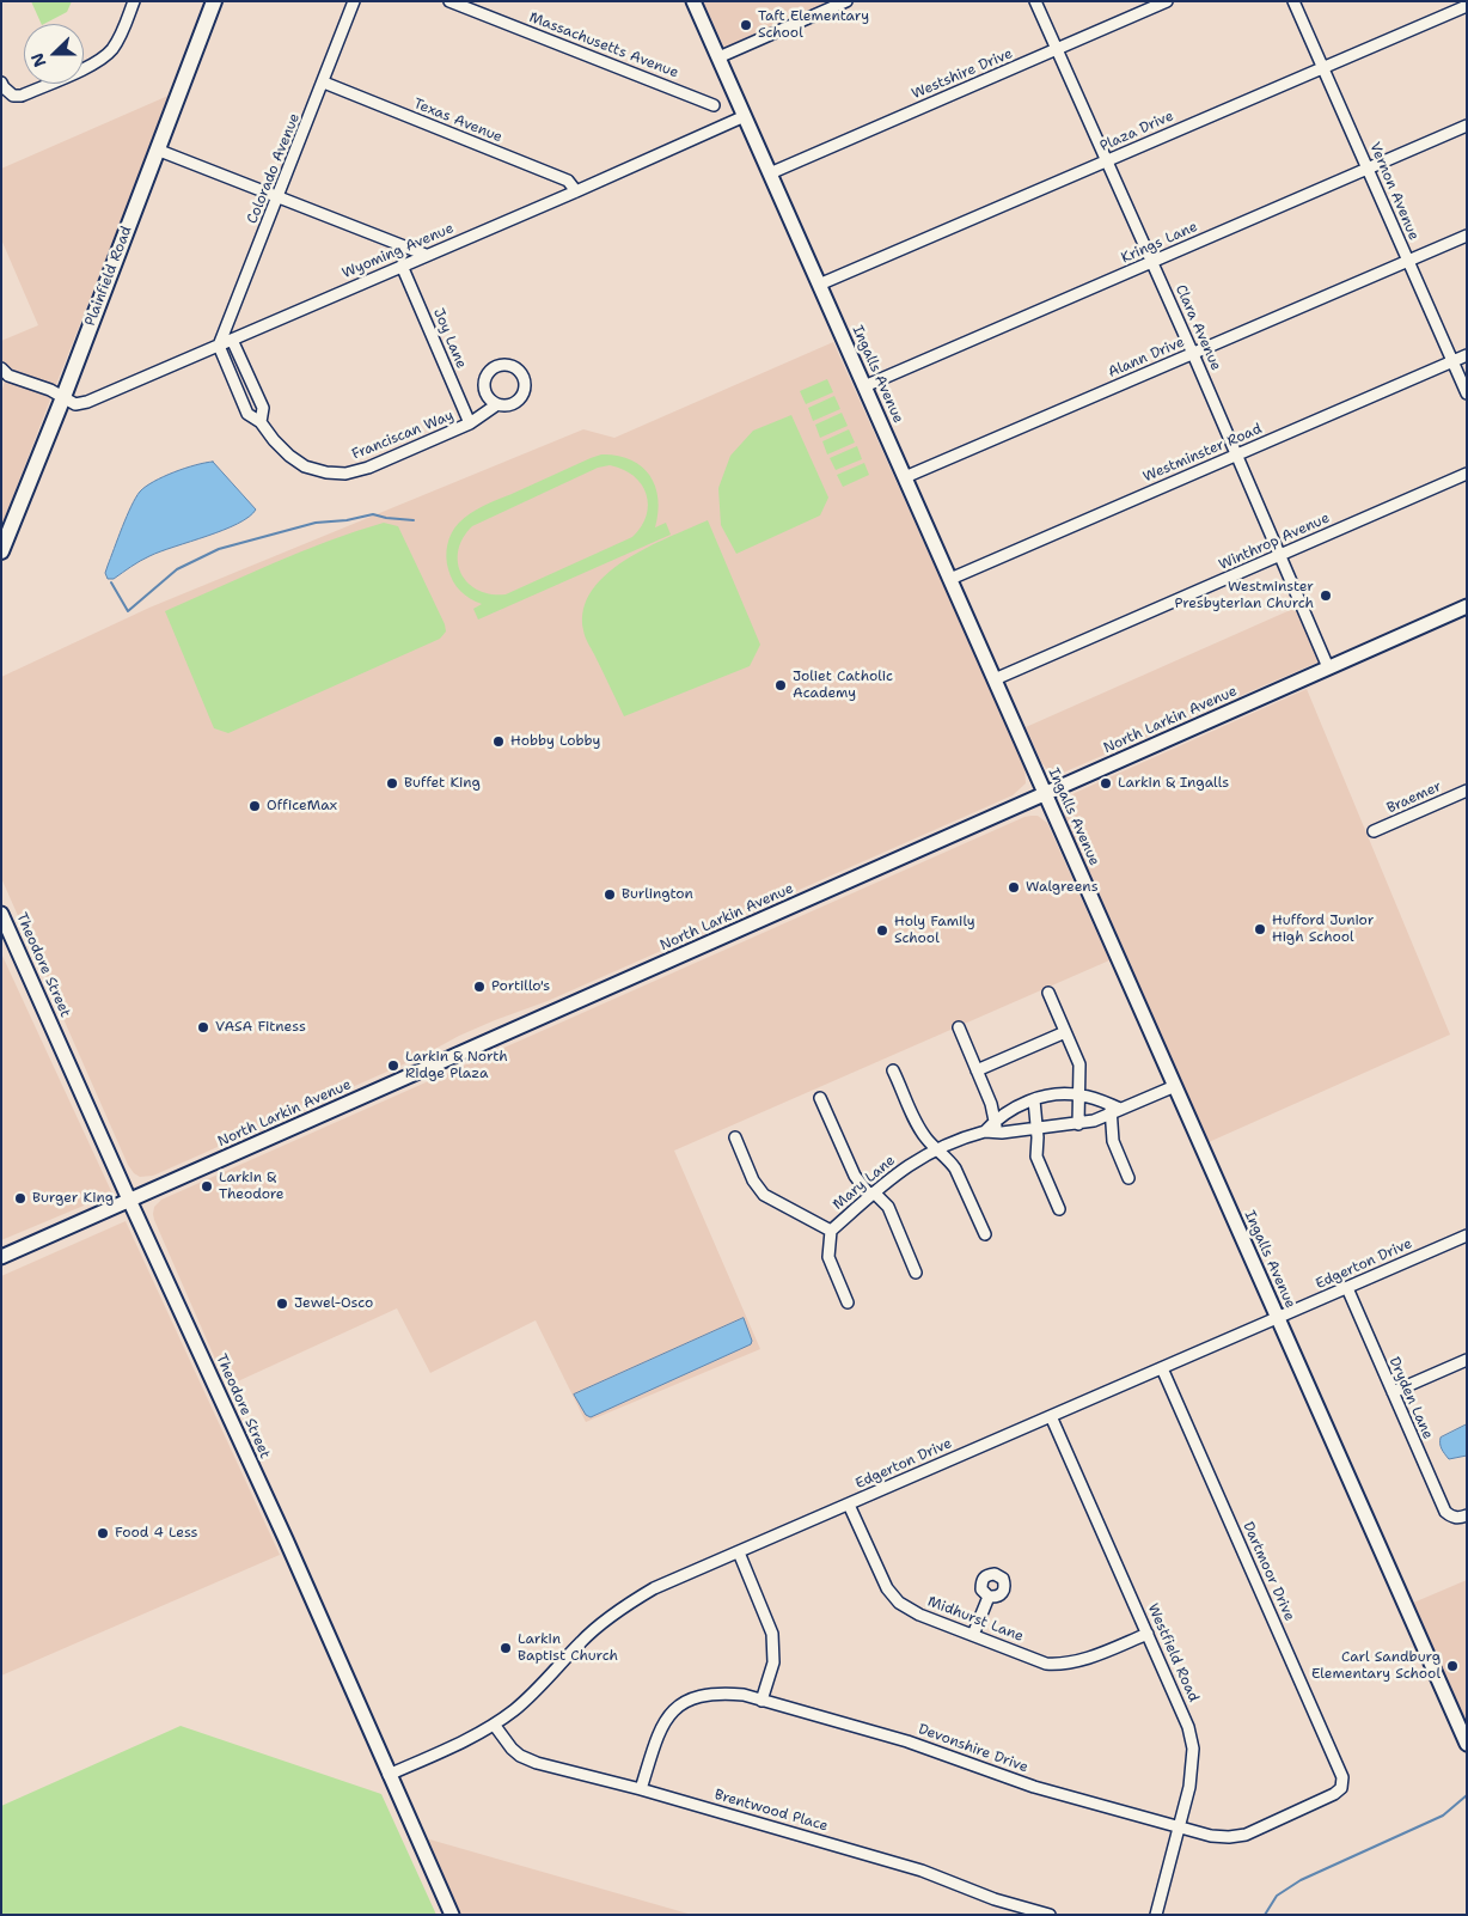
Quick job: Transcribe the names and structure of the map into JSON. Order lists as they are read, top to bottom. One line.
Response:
{"streets":{"main road":["Plainfield Road"],"street":["Massachusetts Avenue","Westshire Drive","Texas Avenue","Plaza Drive","Colorado Avenue","Vernon Avenue","Krings Lane","Wyoming Avenue","Clara Avenue","Joy Lane","Alann Drive","Ingalls Avenue","Franciscan Way","Westminster Road","Winthrop Avenue","North Larkin Avenue","Braemer","Theodore Street","Mary Lane","Edgerton Drive","Dryden Lane","Dartmoor Drive","Midhurst Lane","Westfield Road","Devonshire Drive","Brentwood Place"]},"crossings":[["Westshire Drive","Clara Avenue"],["Westshire Drive","Ingalls Avenue"],["Texas Avenue","Colorado Avenue"],["Texas Avenue","Wyoming Avenue"],["Plaza Drive","Vernon Avenue"],["Plaza Drive","Clara Avenue"],["Plaza Drive","Ingalls Avenue"],["Colorado Avenue","Wyoming Avenue"],["Vernon Avenue","Krings Lane"],["Vernon Avenue","Alann Drive"],["Vernon Avenue","Westminster Road"],["Krings Lane","Clara Avenue"],["Krings Lane","Ingalls Avenue"],["Wyoming Avenue","Plainfield Road"],["Wyoming Avenue","Joy Lane"],["Wyoming Avenue","Ingalls Avenue"],["Clara Avenue","Alann Drive"],["Clara Avenue","Westminster Road"],["Clara Avenue","Winthrop Avenue"],["Clara Avenue","North Larkin Avenue"],["Joy Lane","Franciscan Way"],["Alann Drive","Ingalls Avenue"],["Ingalls Avenue","Westminster Road"],["Ingalls Avenue","Winthrop Avenue"],["Ingalls Avenue","North Larkin Avenue"],["Ingalls Avenue","Mary Lane"],["Ingalls Avenue","Edgerton Drive"],["North Larkin Avenue","Theodore Street"],["Theodore Street","Edgerton Drive"],["Edgerton Drive","Dryden Lane"],["Edgerton Drive","Dartmoor Drive"],["Edgerton Drive","Midhurst Lane"],["Edgerton Drive","Westfield Road"],["Edgerton Drive","Brentwood Place"],["Dartmoor Drive","Devonshire Drive"],["Midhurst Lane","Westfield Road"],["Westfield Road","Devonshire Drive"],["Devonshire Drive","Brentwood Place"]],"places":["Taft Elementary School","Westminster Presbyterian Church","Joliet Catholic Academy","Hobby Lobby","Buffet King","Larkin & Ingalls","OfficeMax","Walgreens","Burlington","Hufford Junior High School","Holy Family School","Portillo's","VASA Fitness","Larkin & North Ridge Plaza","Larkin & Theodore","Burger King","Jewel-Osco","Food 4 Less","Larkin Baptist Church","Carl Sandburg Elementary School"],"north":"left"}
